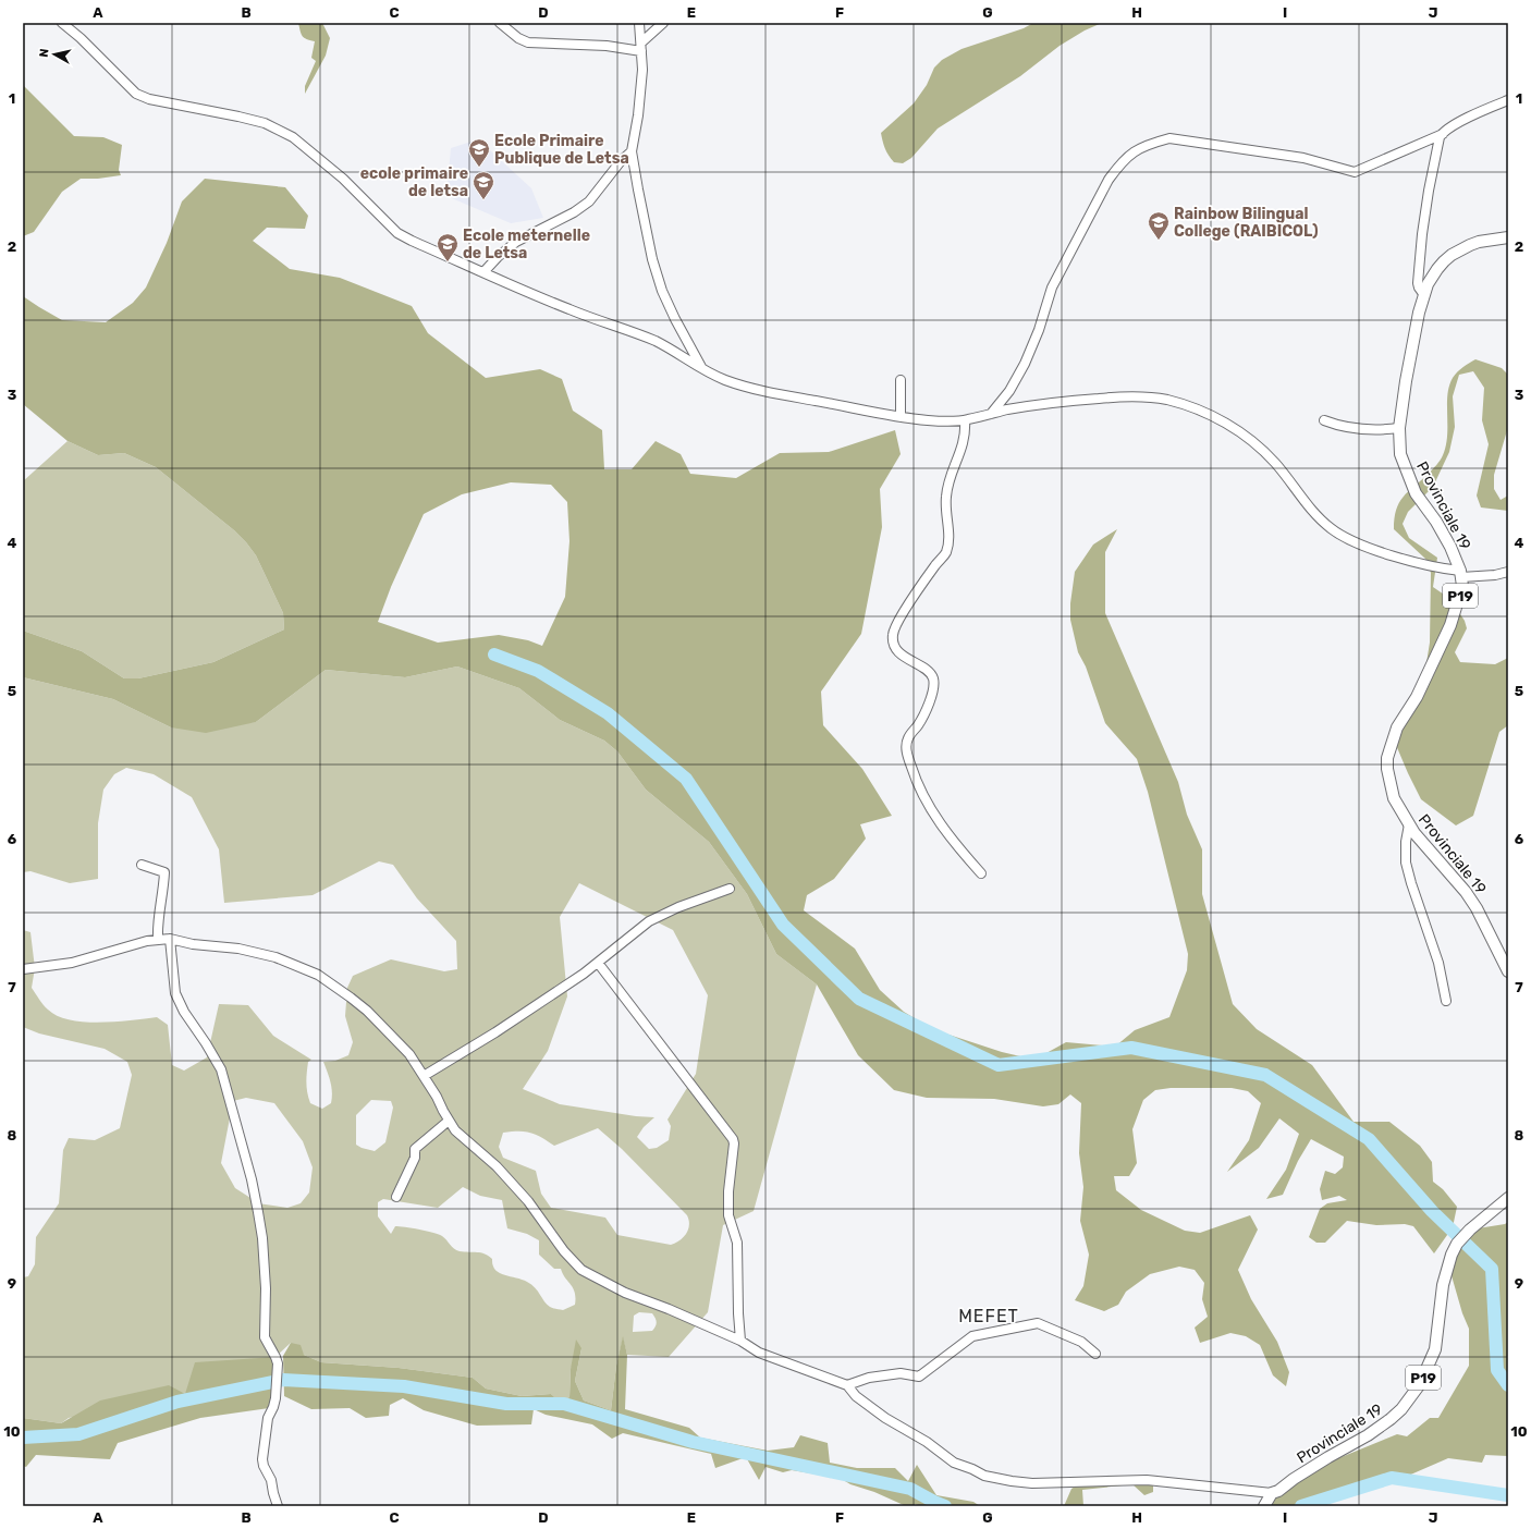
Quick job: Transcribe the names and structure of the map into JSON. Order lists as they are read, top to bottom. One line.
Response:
{"streets":{"main road":["Provinciale 19","P19"]},"districts":["MEFET"],"places":{"school or university":["Ecole Primaire Publique de Letsa","ecole primaire de letsa","Rainbow Bilingual College (RAIBICOL)","Ecole meternelle de Letsa"]},"north":"left","grid":{"columns":["A","B","C","D","E","F","G","H","I","J"],"rows":["1","2","3","4","5","6","7","8","9","10"]}}
